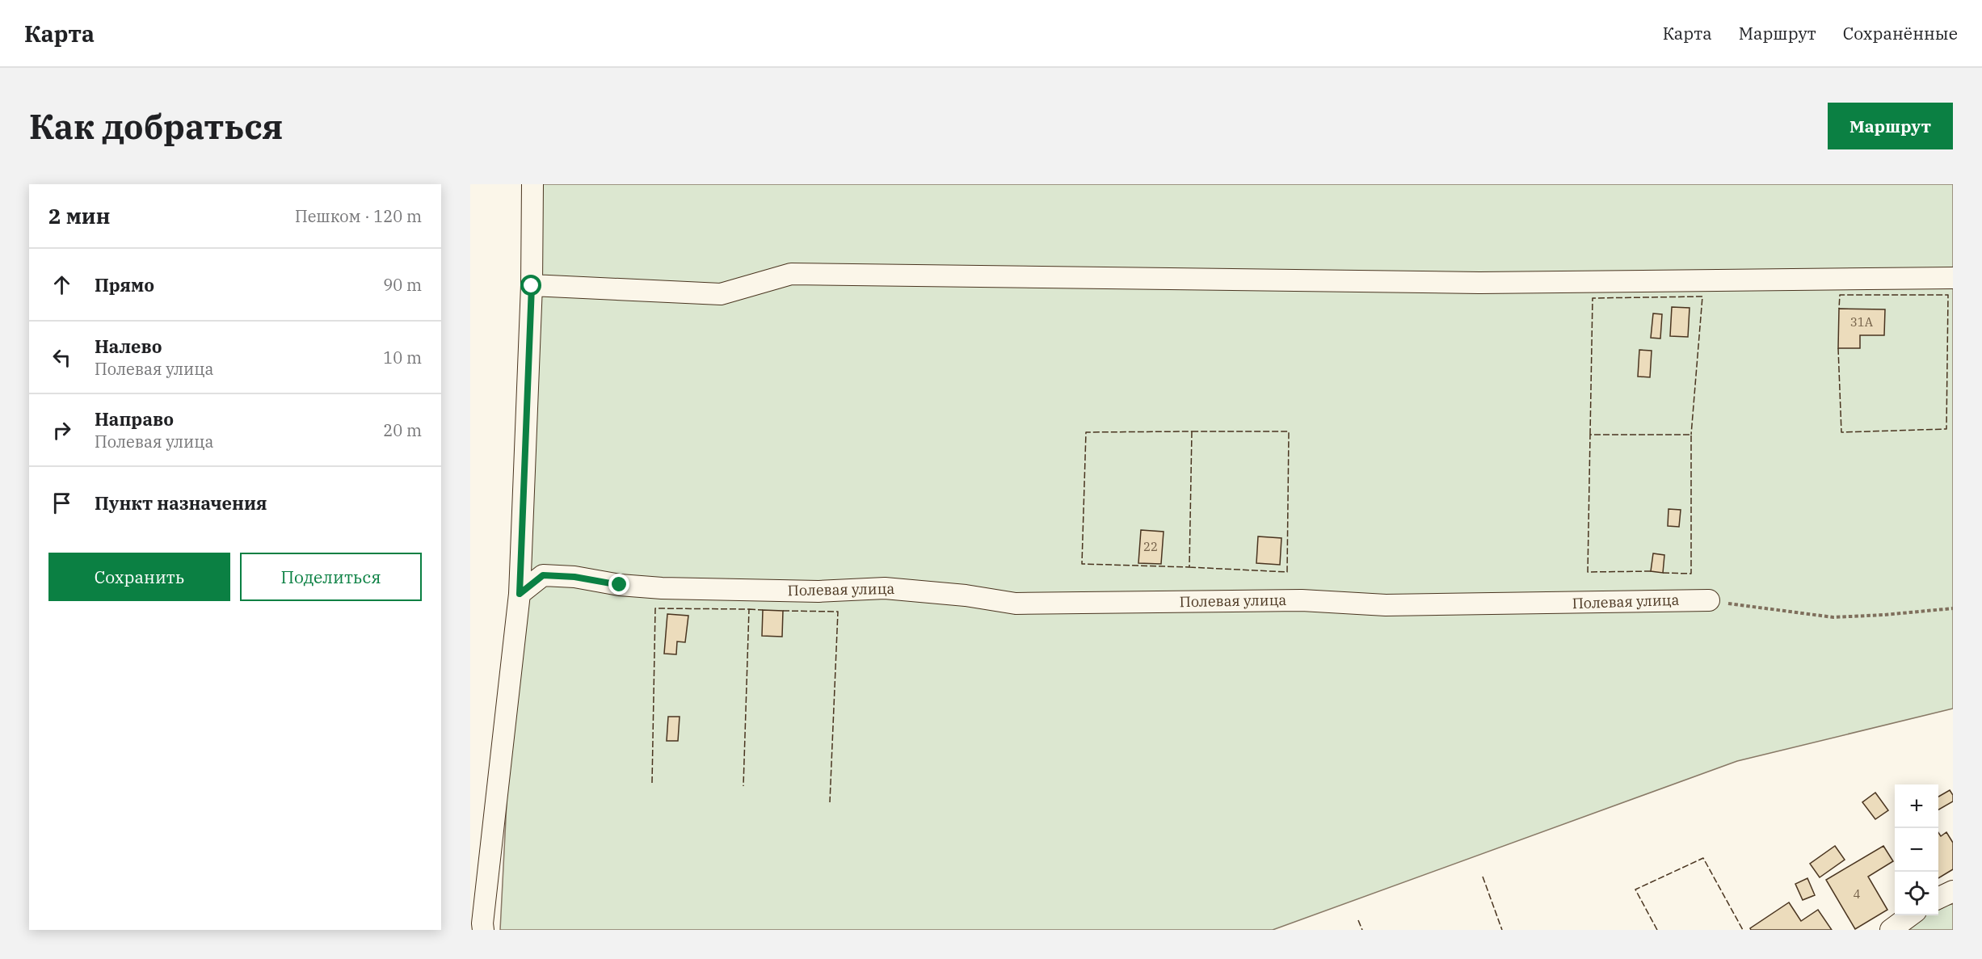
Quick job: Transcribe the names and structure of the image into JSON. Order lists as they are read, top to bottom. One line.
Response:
{"streets":{"street":["Полевая улица"]},"house_numbers":["31А","22","4"],"page":{"header":"Карта","nav":["Карта","Маршрут","Сохранённые"],"buttons":["Маршрут",["Сохранить","Поделиться"]],"title":"Как добраться","heading":["2 мин","Пешком · 120 m"],"list":[["Прямо","90 m"],["Налево","Полевая улица","10 m"],["Направо","Полевая улица","20 m"],"Пункт назначения"],"map_buttons":["+","−"]}}
